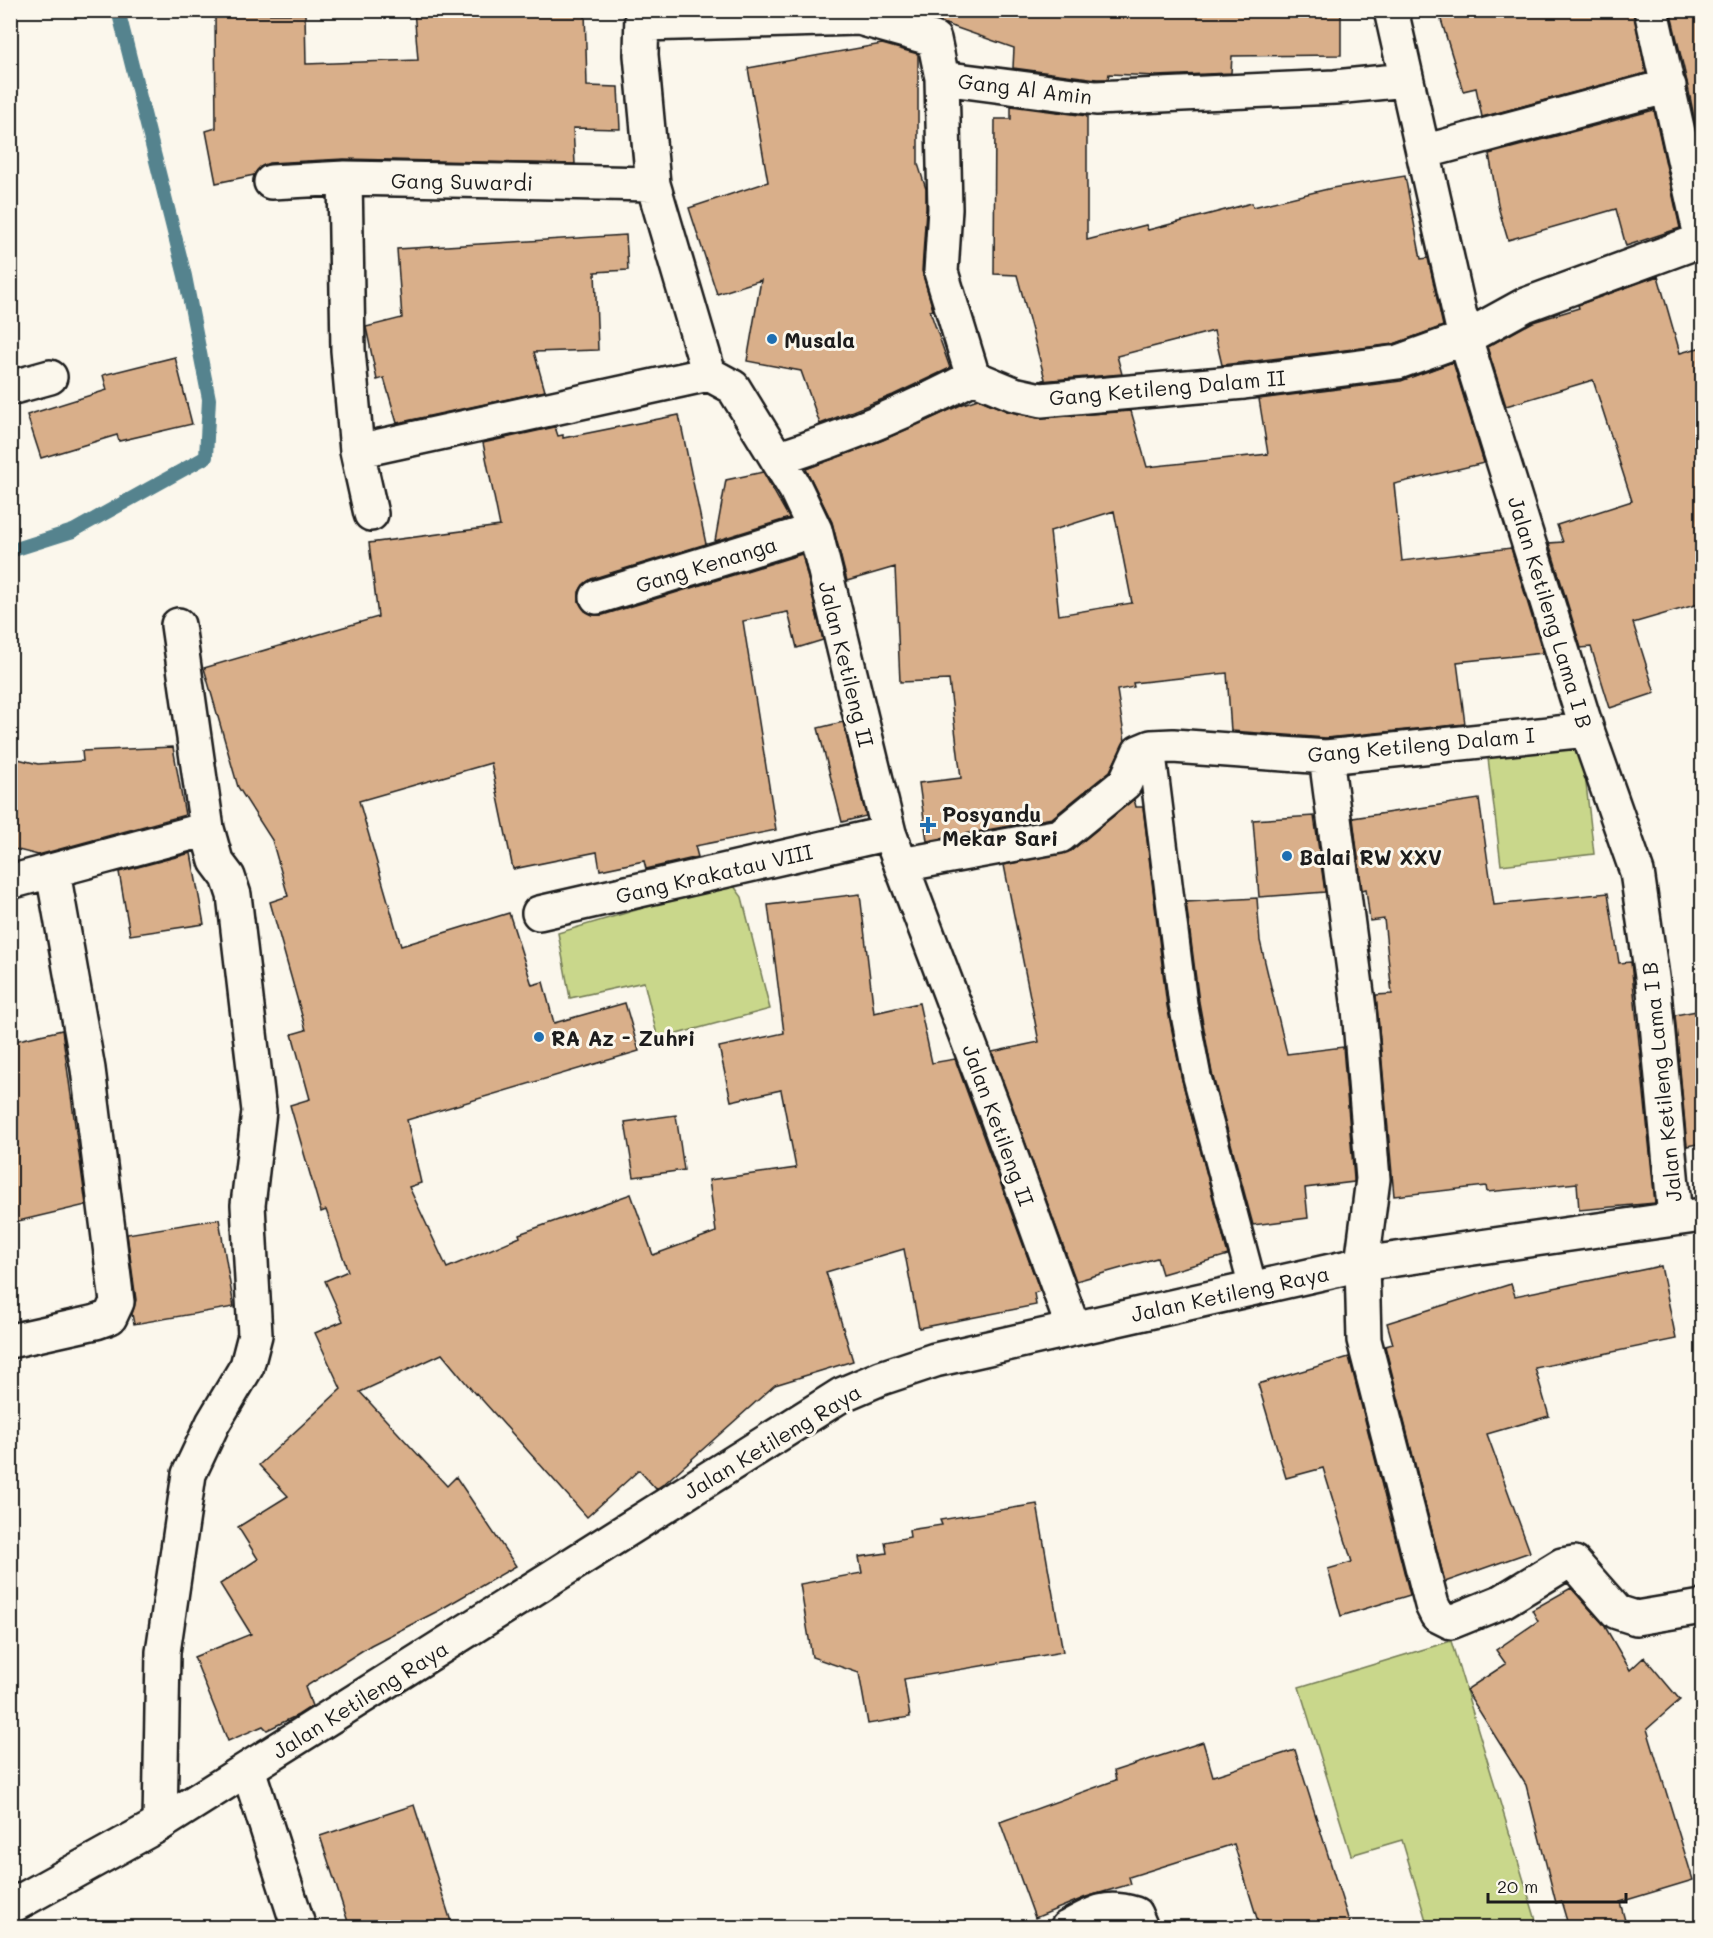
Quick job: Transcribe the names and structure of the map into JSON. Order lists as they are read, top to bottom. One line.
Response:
{"streets":{"street":["Gang Al Amin","Gang Suwardi","Gang Ketileng Dalam II","Gang Kenanga","Jalan Ketileng Lama I B","Jalan Ketileng II","Gang Ketileng Dalam I","Gang Krakatau VIII","Jalan Ketileng Raya"]},"crossings":[["Gang Al Amin","Jalan Ketileng Lama I B"],["Gang Ketileng Dalam II","Jalan Ketileng Lama I B"],["Gang Kenanga","Jalan Ketileng II"],["Jalan Ketileng Lama I B","Gang Ketileng Dalam I"],["Jalan Ketileng Lama I B","Jalan Ketileng Raya"],["Jalan Ketileng II","Gang Krakatau VIII"],["Jalan Ketileng II","Jalan Ketileng Raya"]],"places":{"other":["Musala","Balai RW XXV","RA Az - Zuhri"],"health":["Posyandu Mekar Sari"]},"scale_bar":"20 m"}
